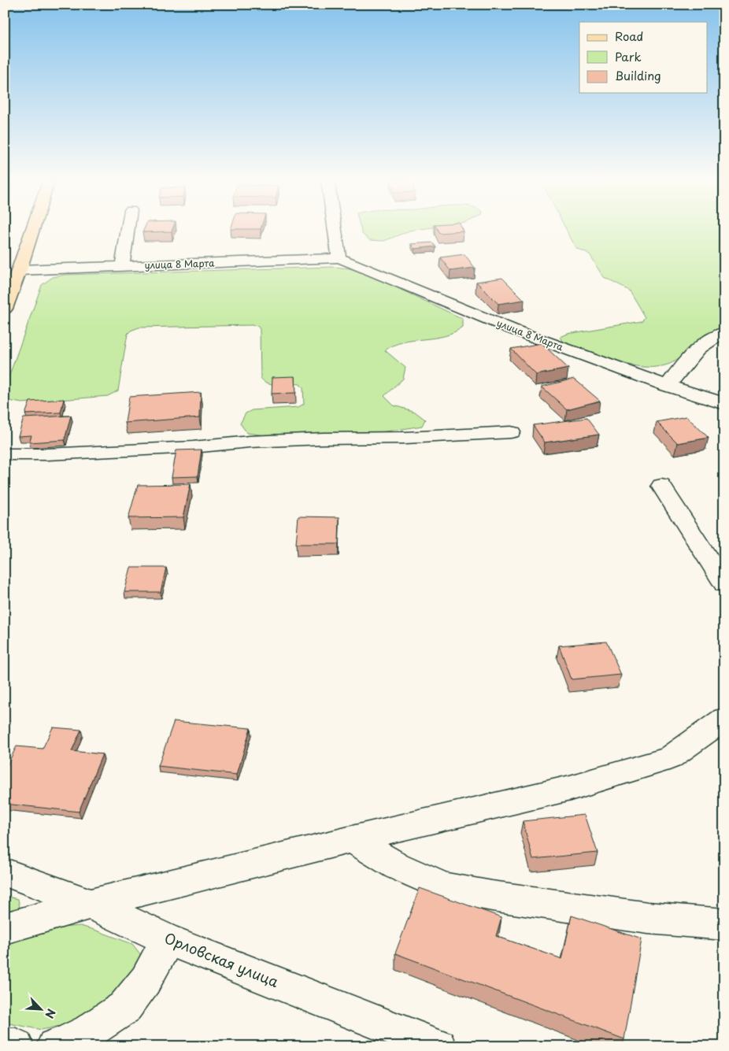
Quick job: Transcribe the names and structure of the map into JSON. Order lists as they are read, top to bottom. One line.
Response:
{"streets":{"street":["улица 8 Марта","Орловская улица"]},"legend":["Road","Park","Building"],"north":"bottom right"}
